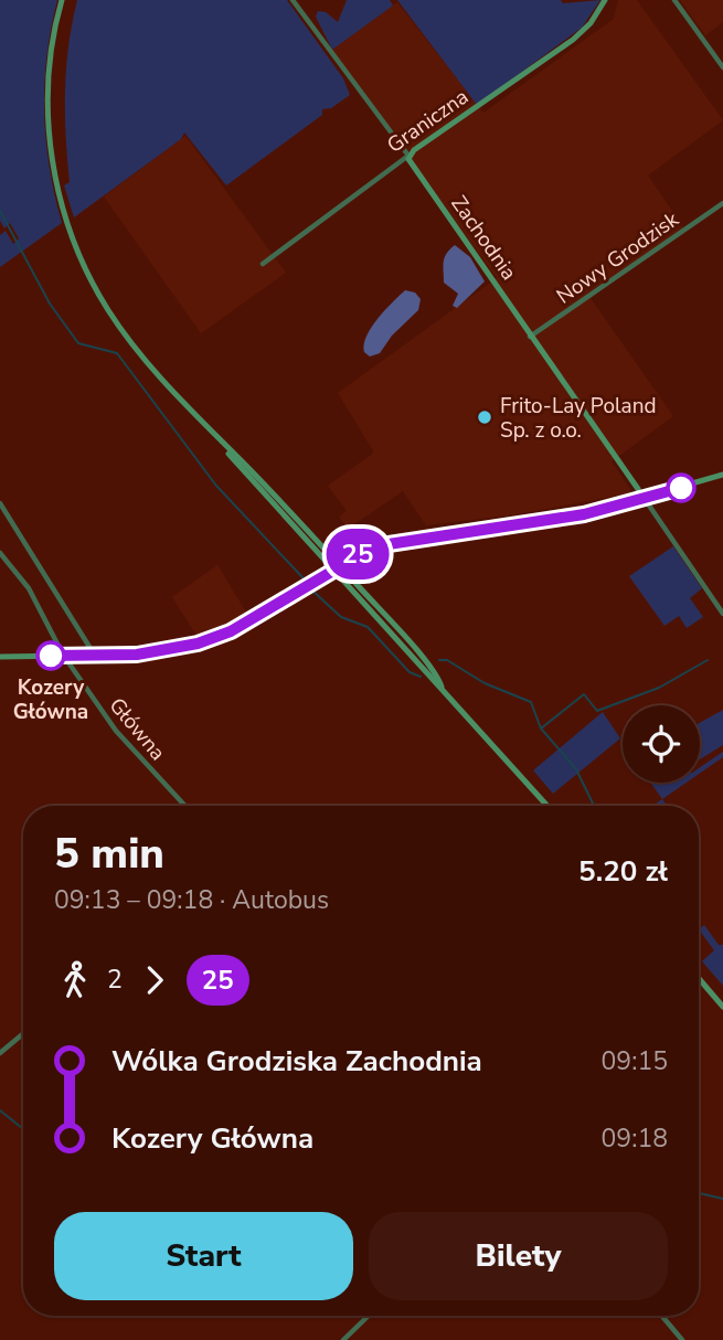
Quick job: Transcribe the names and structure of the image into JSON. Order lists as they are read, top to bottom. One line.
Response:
{"streets":{"street":["Graniczna","Zachodnia","Nowy Grodzisk","Główna"]},"crossings":[["Graniczna","Zachodnia"],["Zachodnia","Nowy Grodzisk"]],"places":["Frito-Lay Poland Sp. z o.o.","Kozery Główna"],"lines":["bus line 25"],"page":{"on_map":"25","heading":["5 min","09:13 – 09:18 · Autobus","5.20 zł"],"legs":["2","25"],"list":[{"name":"Wólka Grodziska Zachodnia","value":"09:15"},{"name":"Kozery Główna","value":"09:18"}],"buttons":["Start","Bilety"]}}
